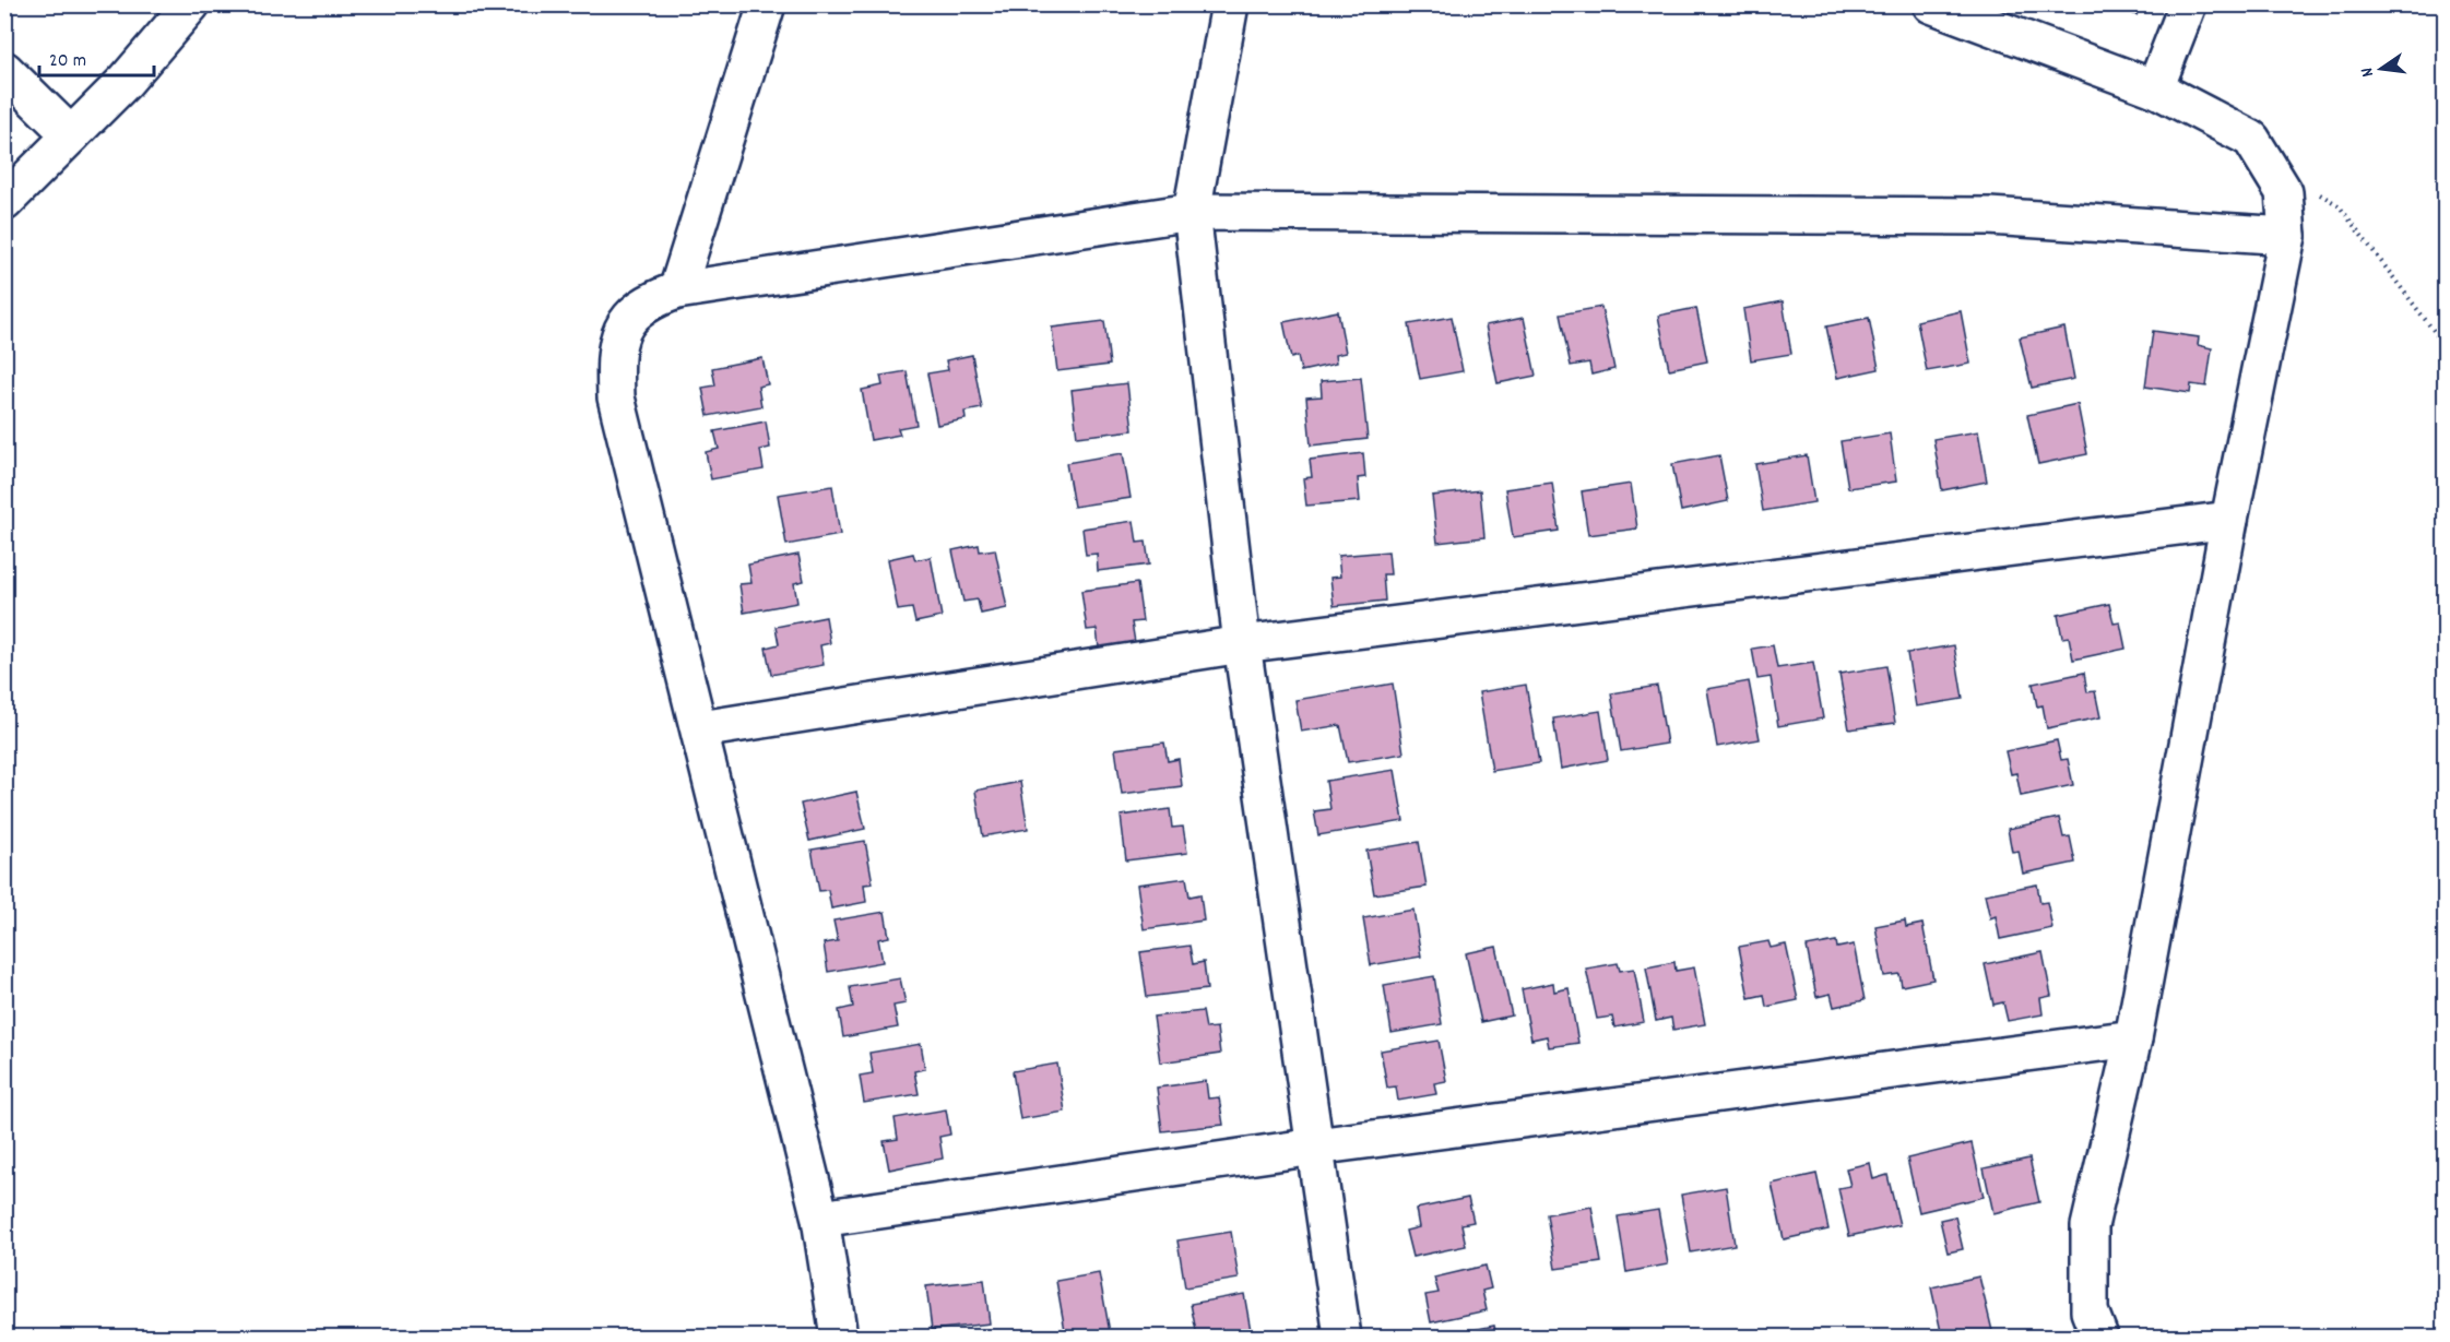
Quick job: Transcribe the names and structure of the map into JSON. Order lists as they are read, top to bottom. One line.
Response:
{"scale_bar":"20 m","north":"left"}
